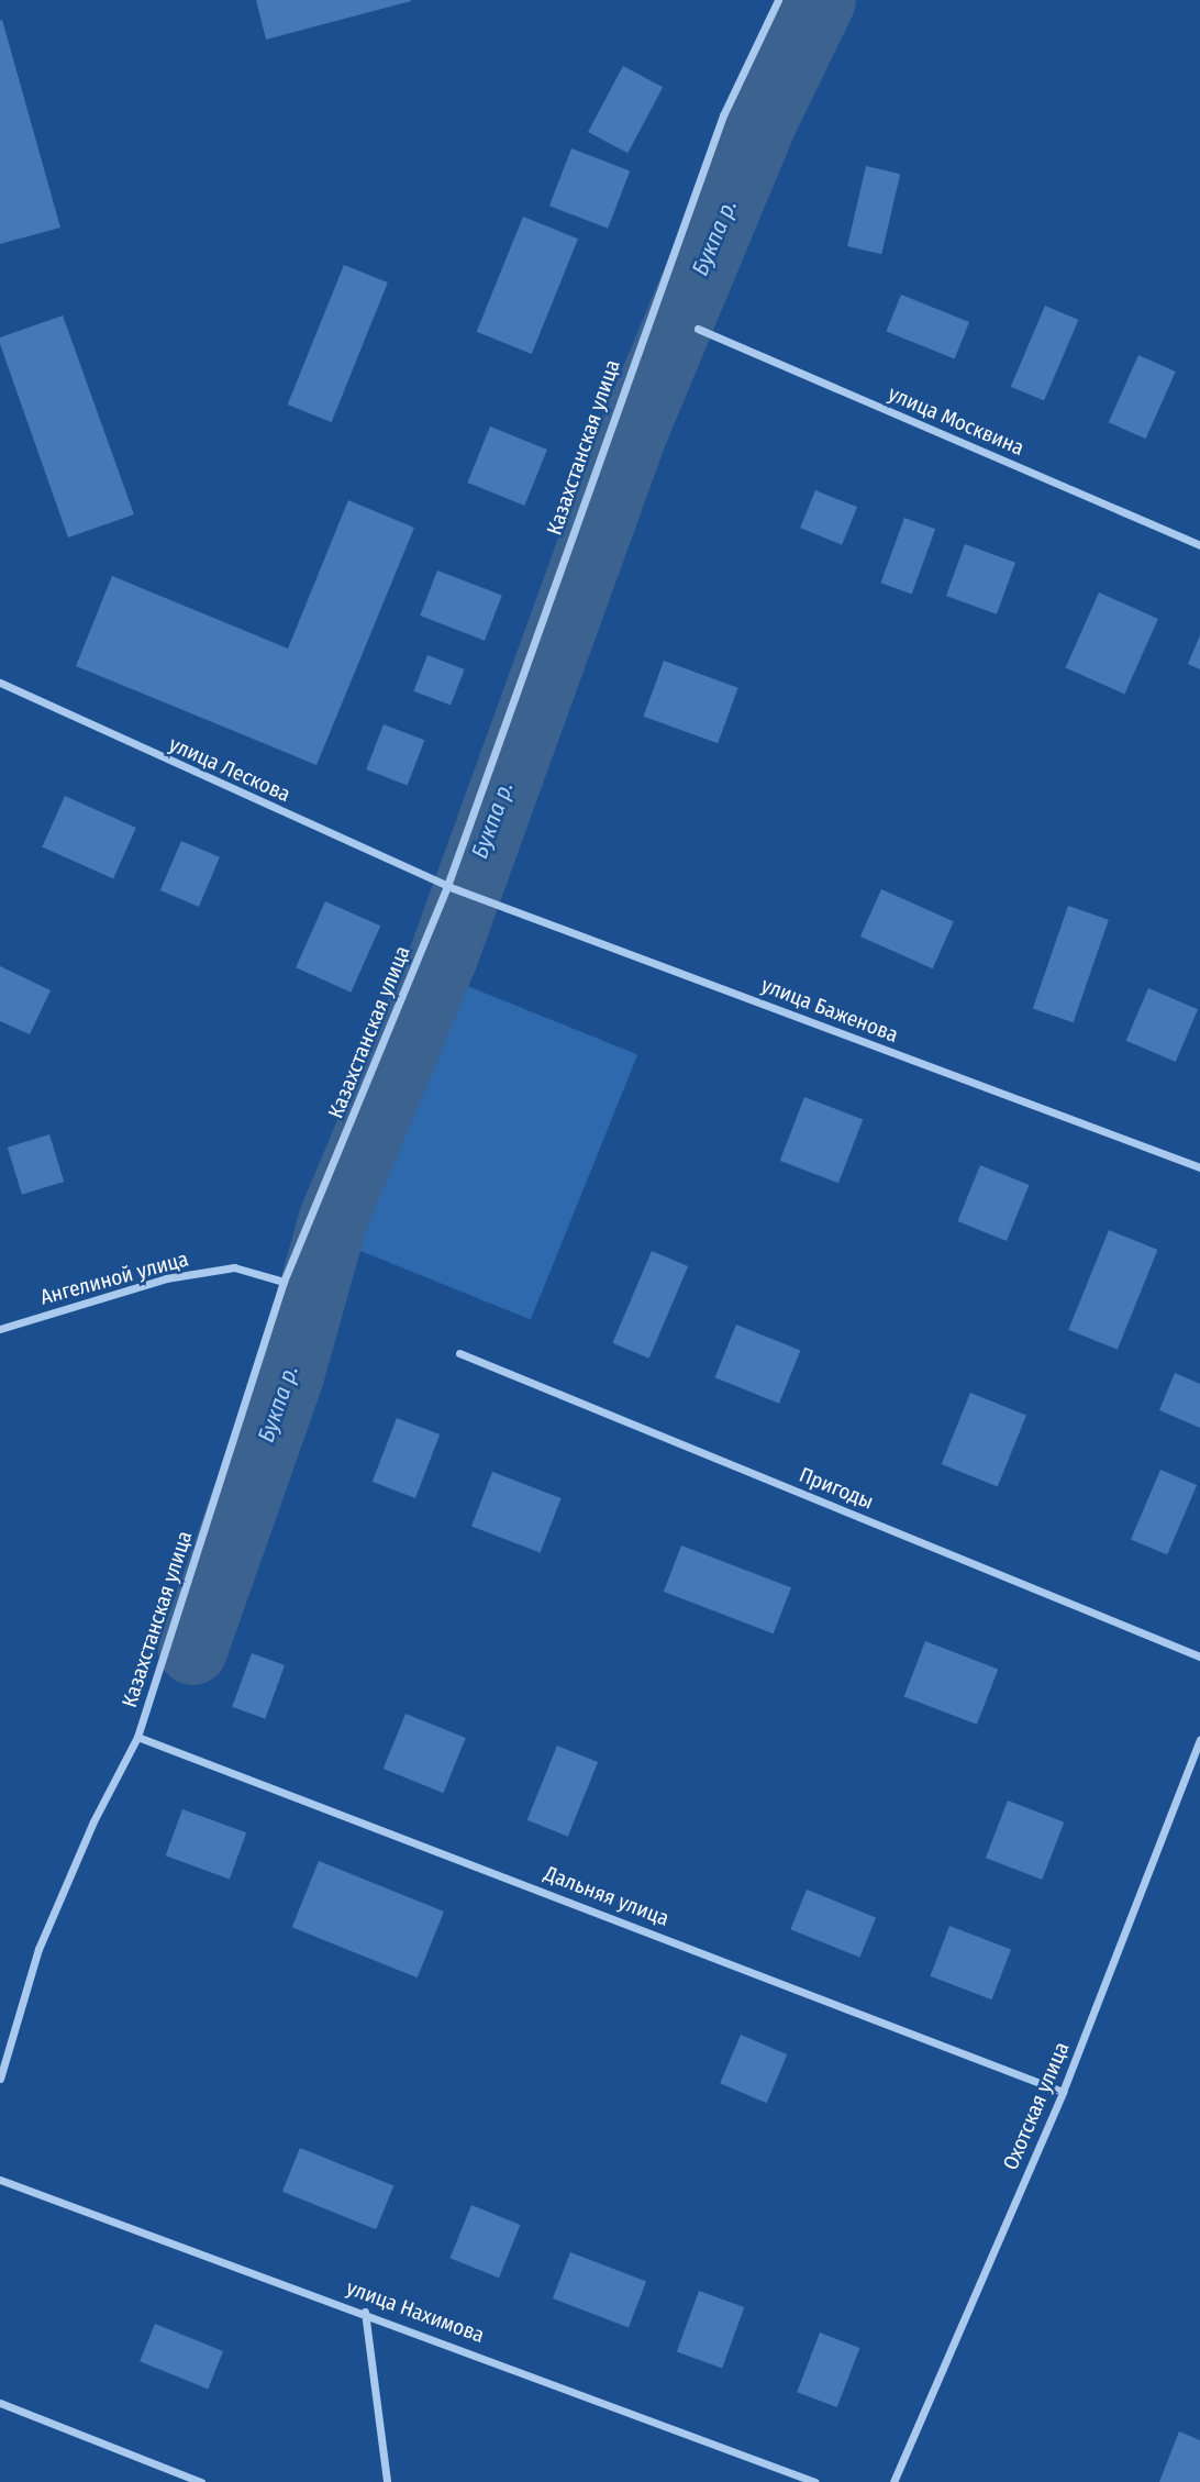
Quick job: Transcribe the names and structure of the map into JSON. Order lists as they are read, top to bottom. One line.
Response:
{"streets":{"street":["улица Москвина","Казахстанская улица","улица Лескова","улица Баженова","Ангелиной улица","Пригоды","Дальняя улица","Охотская улица","улица Нахимова"]},"crossings":[["Казахстанская улица","улица Лескова"],["Казахстанская улица","улица Баженова"],["Казахстанская улица","Ангелиной улица"],["Казахстанская улица","Дальняя улица"],["улица Лескова","улица Баженова"],["Дальняя улица","Охотская улица"]],"water":["Букпа р."]}
